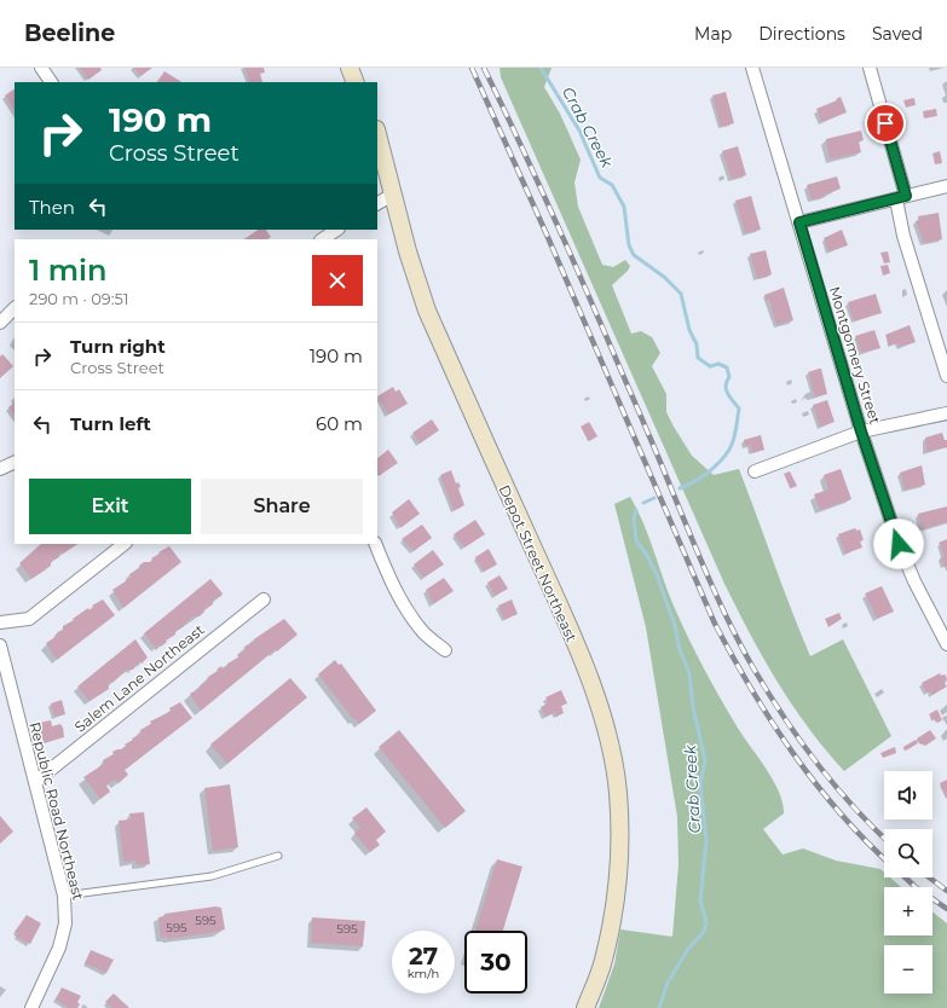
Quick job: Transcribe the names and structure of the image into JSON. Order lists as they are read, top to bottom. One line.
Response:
{"streets":{"main road":["Depot Street Northeast"],"street":["Montgomery Street","Salem Lane Northeast","Republic Road Northeast"]},"crossings":[["Salem Lane Northeast","Republic Road Northeast"]],"water":["Crab Creek"],"house_numbers":["595","595","595"],"page":{"header":"Beeline","nav":["Map","Directions","Saved"],"turn":["190 m","Cross Street"],"then":"Then","heading":["1 min","290 m · 09:51"],"list":[{"name":"Turn right","note":"Cross Street","value":"190 m"},{"name":"Turn left","value":"60 m"}],"buttons":["Exit","Share"],"map_buttons":["+","−"],"speed":"27 km/h","limit":"30"}}
